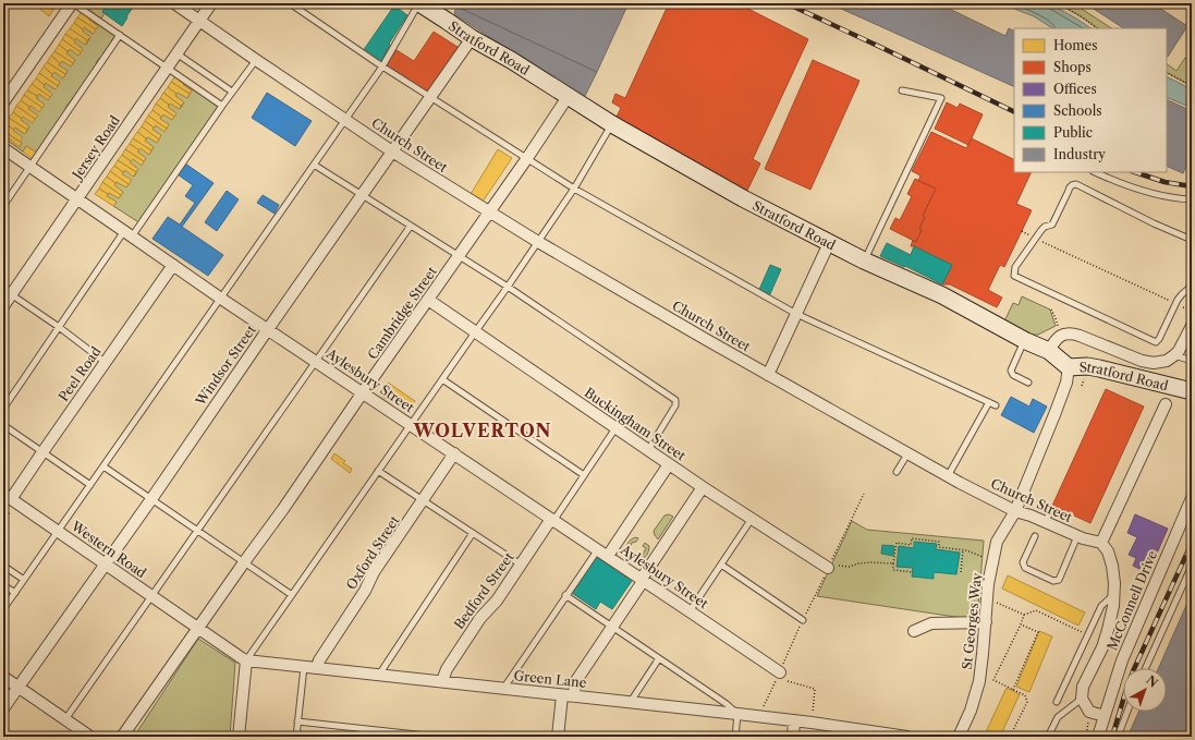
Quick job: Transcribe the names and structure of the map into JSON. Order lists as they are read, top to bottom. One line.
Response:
{"streets":{"street":["Stratford Road","Church Street","Jersey Road","Cambridge Street","Windsor Street","Peel Road","Aylesbury Street","Buckingham Street","Western Road","Oxford Street","Bedford Street","McConnell Drive","St Georges Way","Green Lane"]},"crossings":[["Stratford Road","Cambridge Street"],["Stratford Road","Windsor Street"],["Stratford Road","St Georges Way"],["Church Street","Jersey Road"],["Church Street","Cambridge Street"],["Church Street","Windsor Street"],["Church Street","St Georges Way"],["Jersey Road","Aylesbury Street"],["Cambridge Street","Aylesbury Street"],["Cambridge Street","Buckingham Street"],["Cambridge Street","Western Road"],["Cambridge Street","Green Lane"],["Windsor Street","Aylesbury Street"],["Windsor Street","Western Road"],["Peel Road","Aylesbury Street"],["Peel Road","Western Road"],["Aylesbury Street","Oxford Street"],["Aylesbury Street","Bedford Street"],["Western Road","Green Lane"],["Oxford Street","Green Lane"],["Bedford Street","Green Lane"]],"districts":["WOLVERTON"],"legend":["Homes","Shops","Offices","Schools","Public","Industry"],"north":"top right"}
